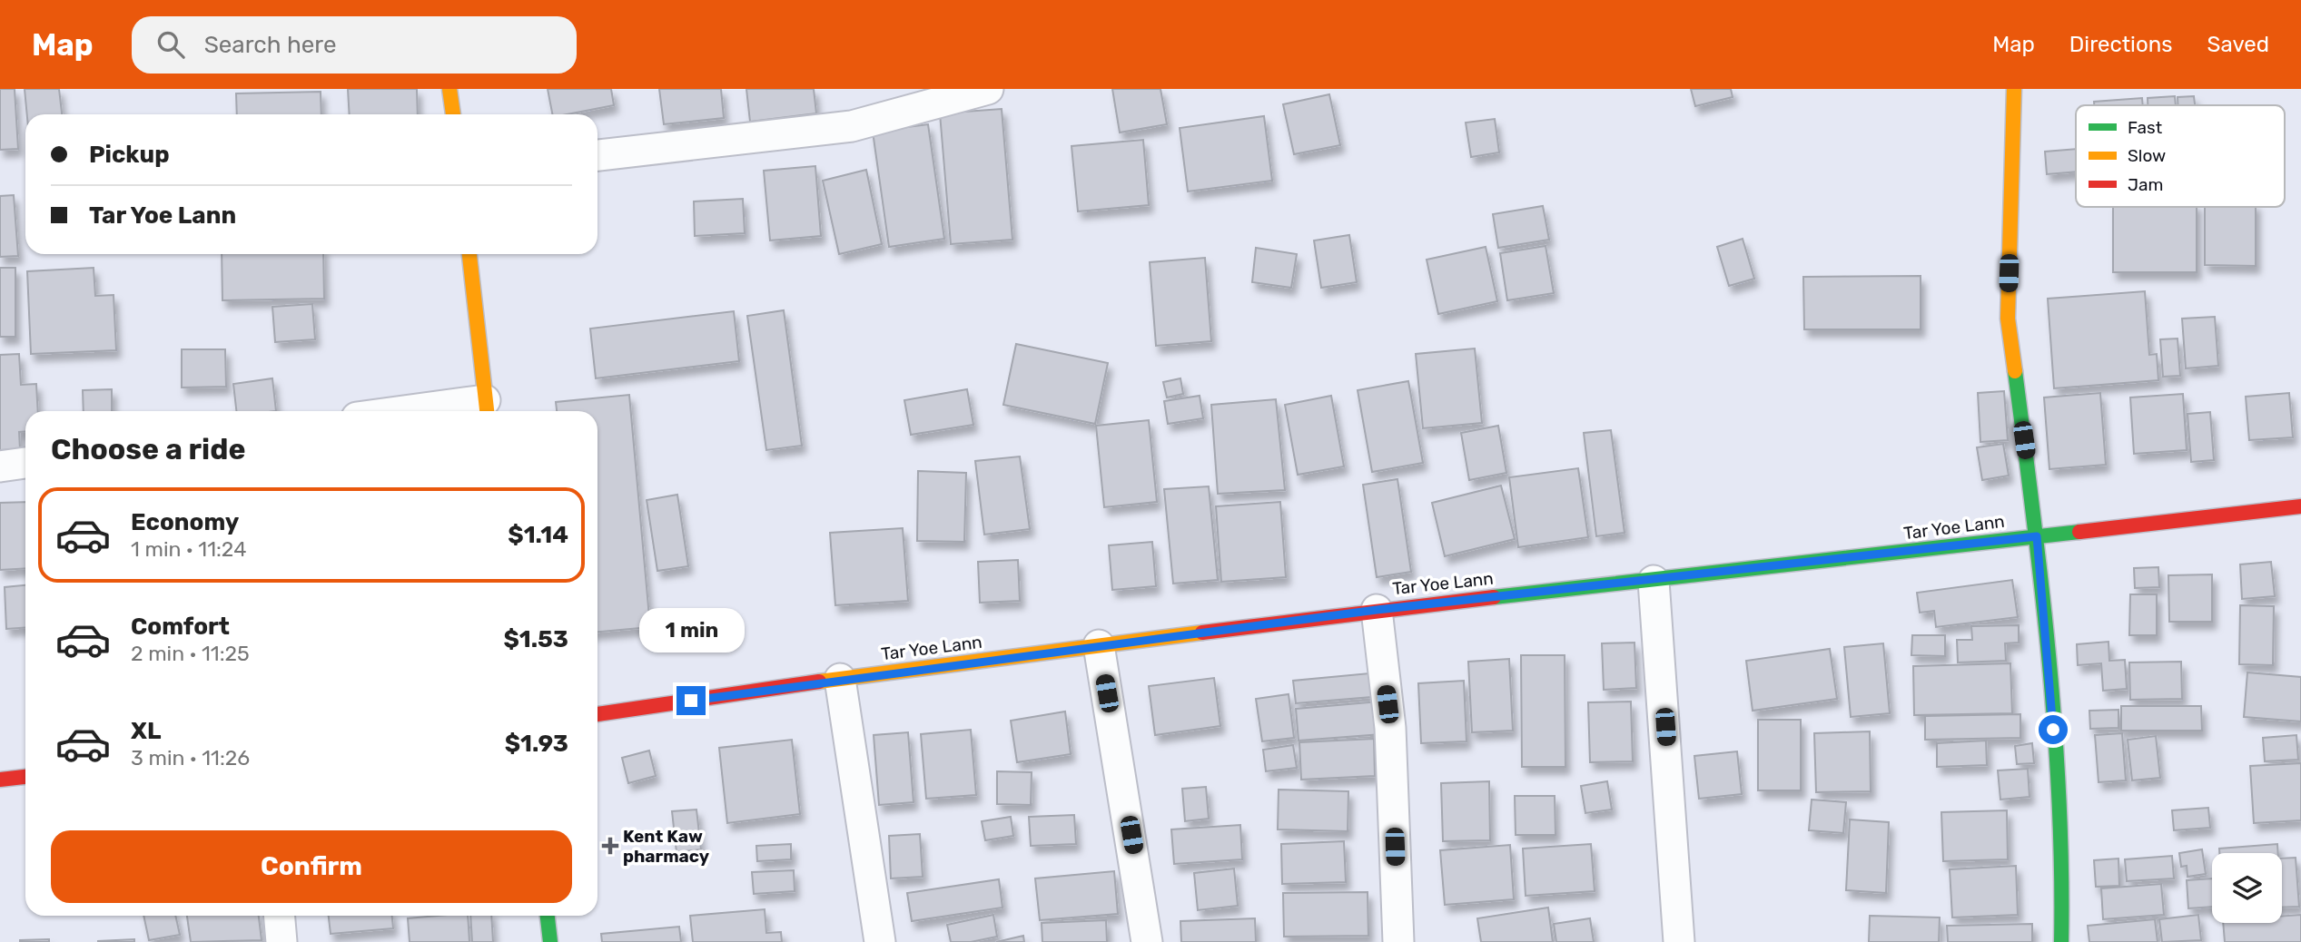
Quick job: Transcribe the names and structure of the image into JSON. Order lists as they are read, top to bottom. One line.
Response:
{"streets":{"main road":["Tar Yoe Lann"]},"places":{"health":["Kent Kaw pharmacy"]},"legend":["Fast","Slow","Jam"],"page":{"header":"Map","search":"Search here","nav":["Map","Directions","Saved"],"banner":["Pickup","Tar Yoe Lann"],"heading":"Choose a ride","list":[{"name":"Economy","note":"1 min · 11:24","value":"$1.14"},{"name":"Comfort","note":"2 min · 11:25","value":"$1.53"},{"name":"XL","note":"3 min · 11:26","value":"$1.93"}],"bubble":"1 min","buttons":"Confirm"}}
